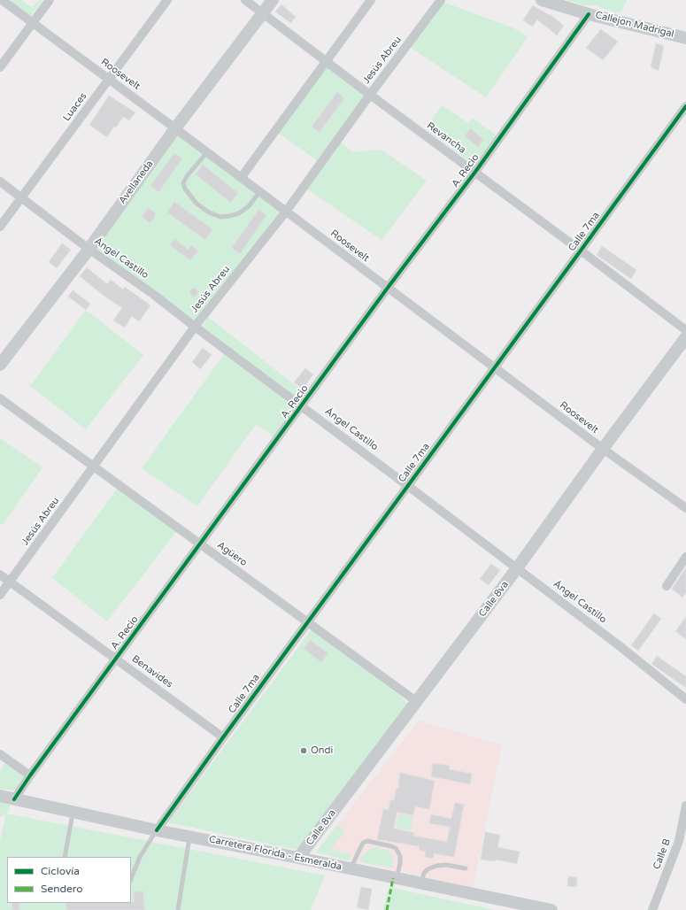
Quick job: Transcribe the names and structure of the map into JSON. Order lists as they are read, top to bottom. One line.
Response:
{"streets":{"street":["Callejon Madrigal","Jesús Abreu","Roosevelt","Luaces","Revancha","A. Recio","Avellaneda","Calle 7ma","Ángel Castillo","Agüero","Calle 8va","Benavides","Carretera Florida - Esmeralda","Calle B"]},"crossings":[["Callejon Madrigal","A. Recio"],["Jesús Abreu","Roosevelt"],["Jesús Abreu","Revancha"],["Jesús Abreu","Ángel Castillo"],["Jesús Abreu","Agüero"],["Jesús Abreu","Benavides"],["Roosevelt","Luaces"],["Roosevelt","A. Recio"],["Roosevelt","Avellaneda"],["Roosevelt","Calle 7ma"],["Roosevelt","Calle 8va"],["Luaces","Ángel Castillo"],["Revancha","A. Recio"],["Revancha","Avellaneda"],["Revancha","Calle 7ma"],["A. Recio","Ángel Castillo"],["A. Recio","Agüero"],["A. Recio","Benavides"],["A. Recio","Carretera Florida - Esmeralda"],["Avellaneda","Ángel Castillo"],["Calle 7ma","Ángel Castillo"],["Calle 7ma","Agüero"],["Calle 7ma","Benavides"],["Calle 7ma","Carretera Florida - Esmeralda"],["Ángel Castillo","Calle 8va"],["Agüero","Calle 8va"],["Calle 8va","Carretera Florida - Esmeralda"]],"places":["Ondi"],"legend":["Ciclovía","Sendero"]}
